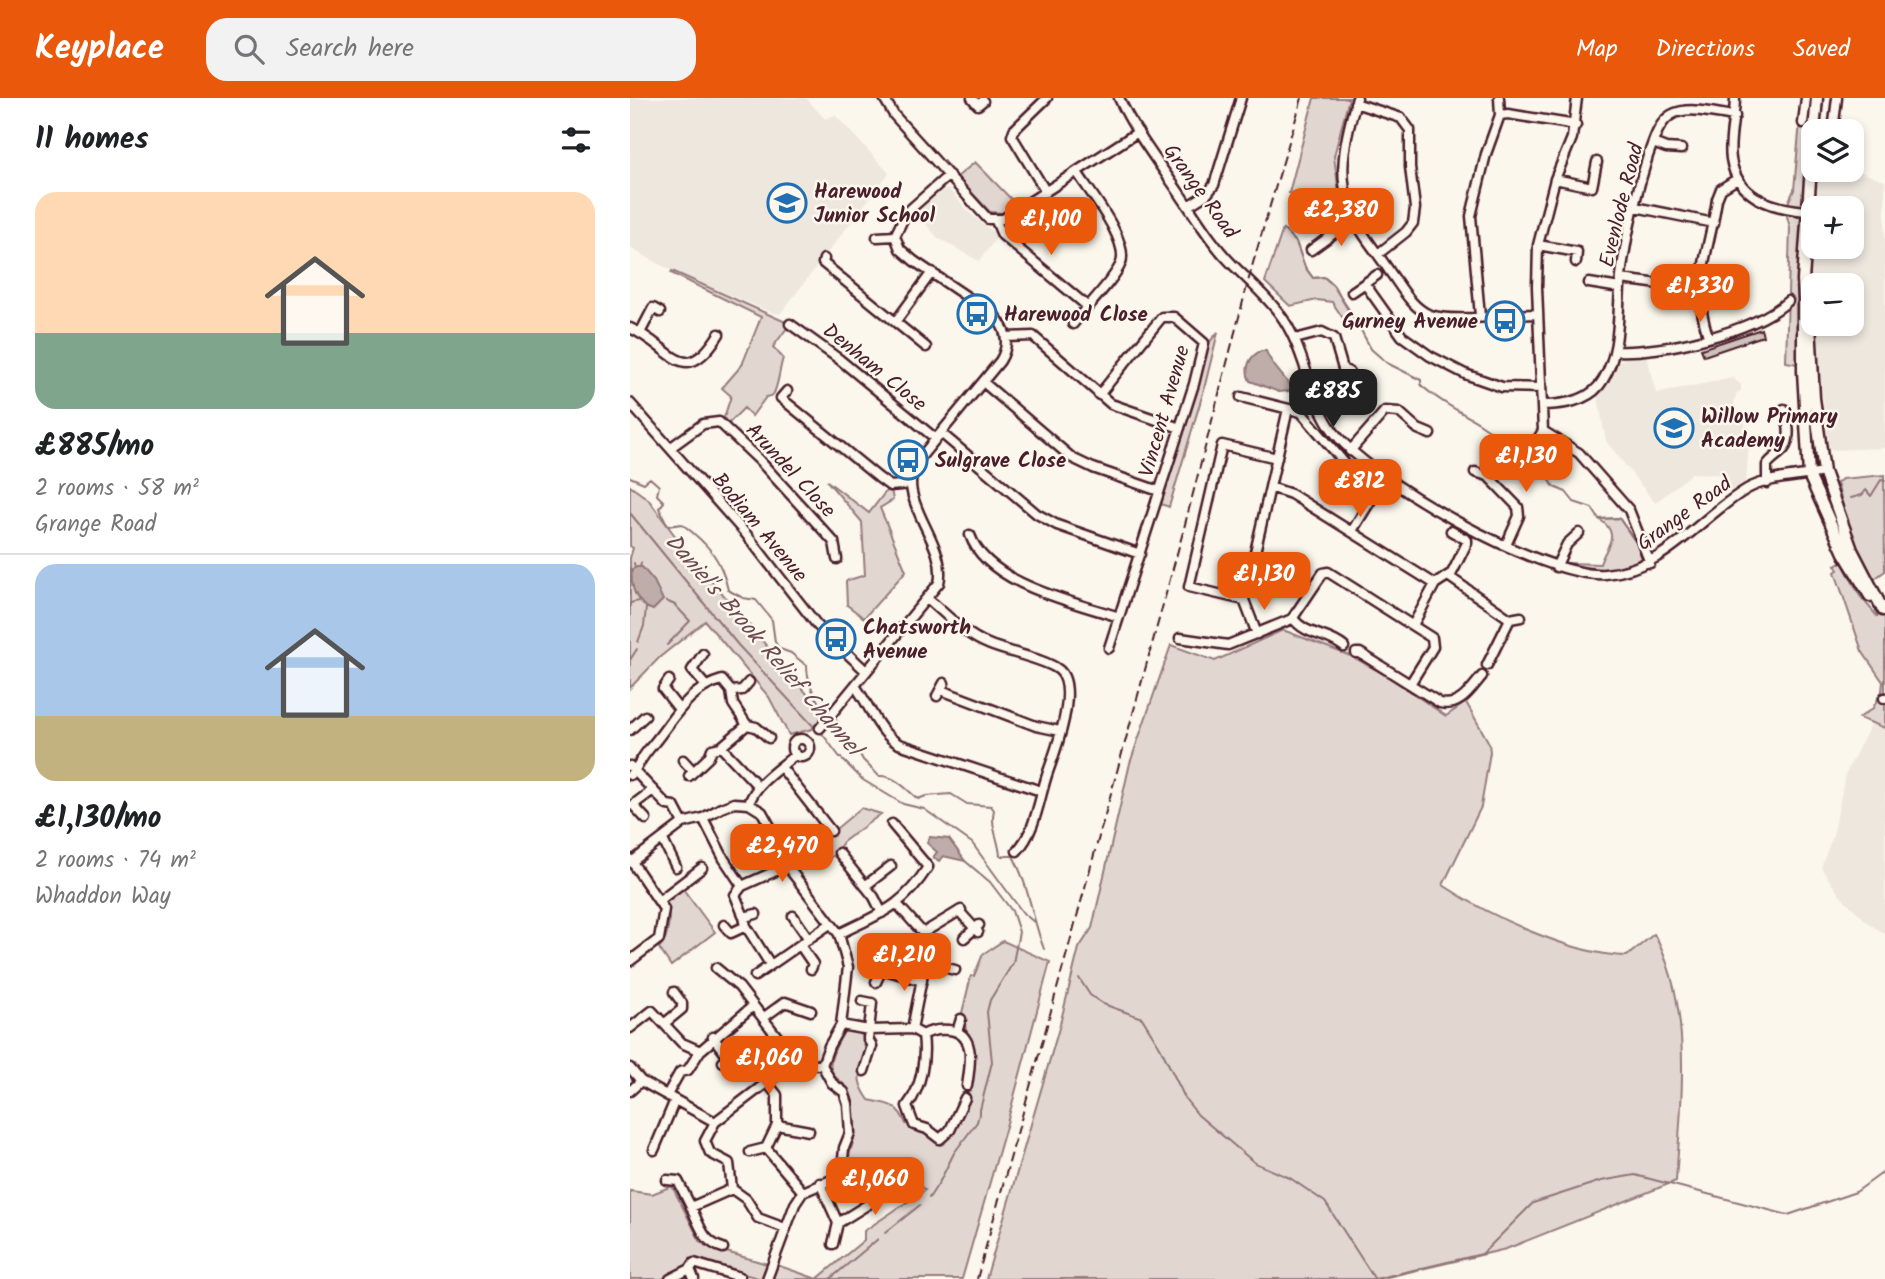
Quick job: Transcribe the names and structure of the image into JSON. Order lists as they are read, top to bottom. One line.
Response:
{"streets":{"street":["Grange Road","Evenlode Road","Denham Close","Vincent Avenue","Arundel Close","Bodiam Avenue"]},"crossings":[["Denham Close","Vincent Avenue"],["Arundel Close","Bodiam Avenue"]],"water":["Daniel's Brook Relief Channel"],"places":{"school or university":["Harewood Junior School","Willow Primary Academy"],"bus stop":["Harewood Close","Gurney Avenue","Sulgrave Close","Chatsworth Avenue"]},"page":{"header":"Keyplace","search":"Search here","nav":["Map","Directions","Saved"],"heading":"11 homes","map_buttons":["+","−"],"list":[{"name":"£885/mo","note":"2 rooms · 58 m² · Grange Road"},{"name":"£1,130/mo","note":"2 rooms · 74 m² · Whaddon Way"}],"price":["£2,380","£1,100","£1,330","£885","£1,130","£812","£1,130","£2,470","£1,210","£1,060","£1,060"]}}
